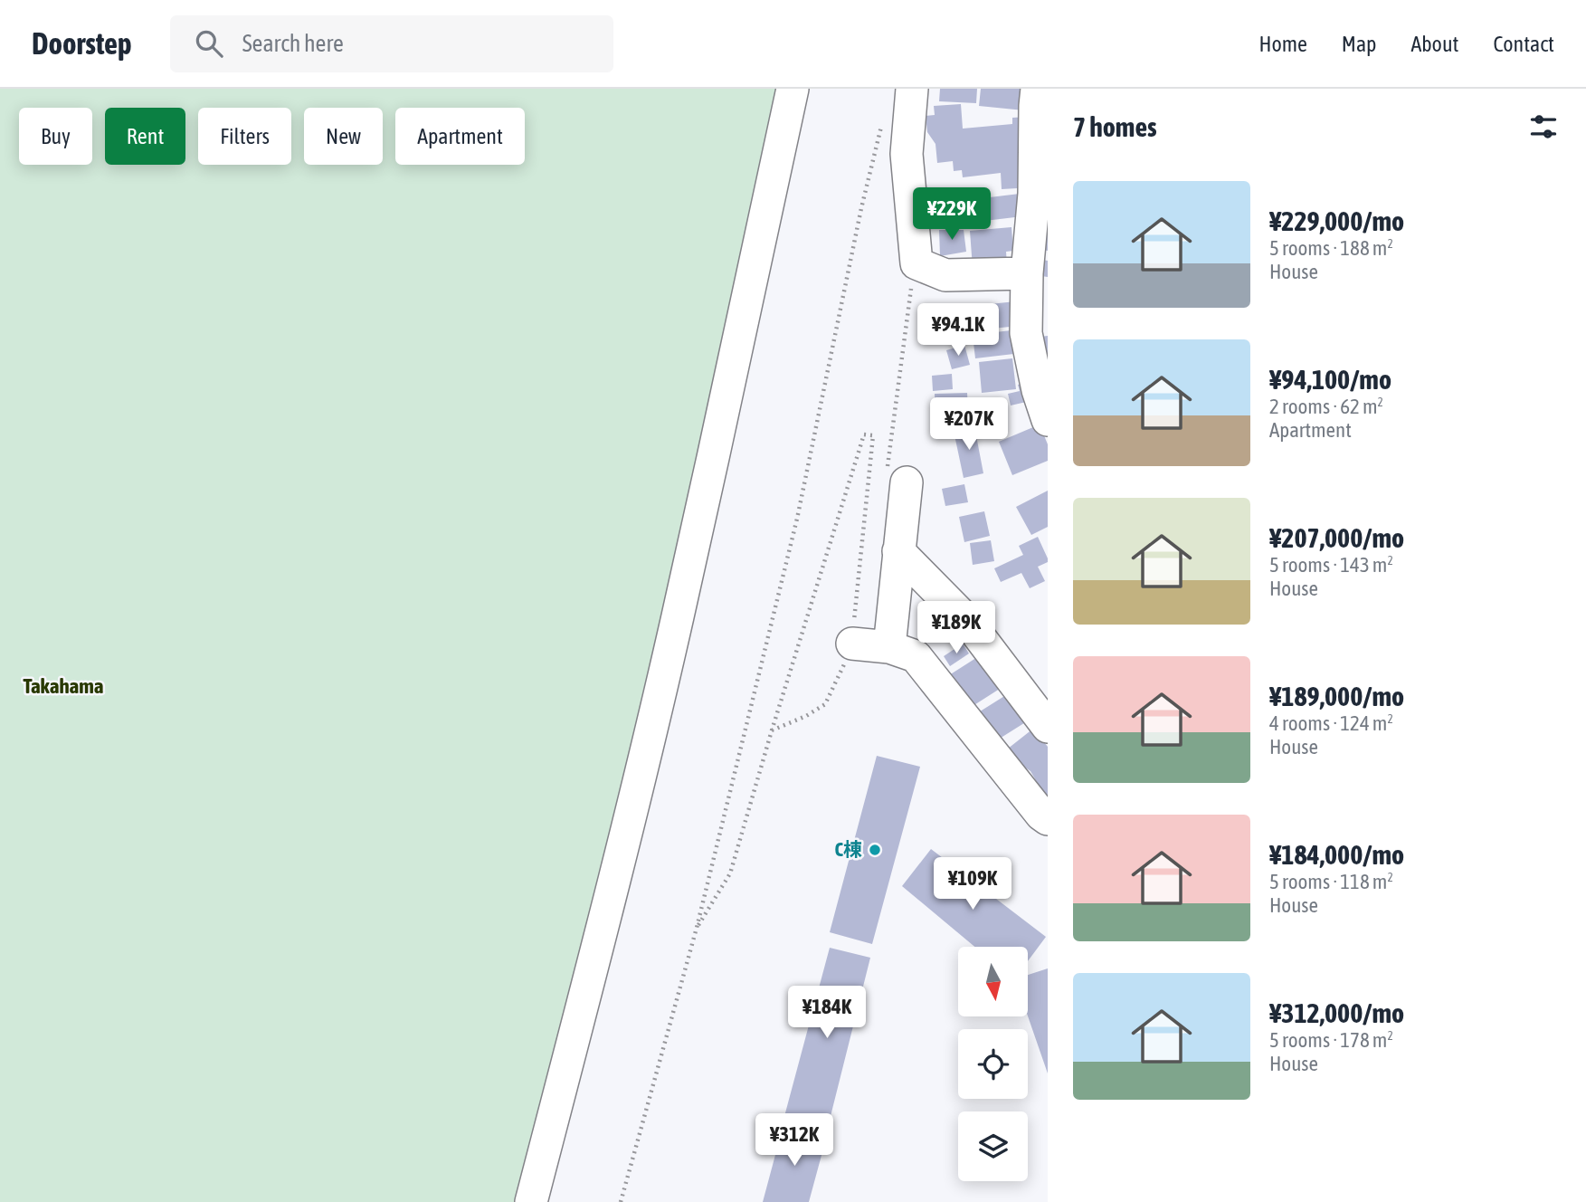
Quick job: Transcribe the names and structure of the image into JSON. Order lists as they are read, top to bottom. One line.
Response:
{"districts":["Takahama"],"places":["C棟"],"north":"bottom","page":{"header":"Doorstep","search":"Search here","nav":["Home","Map","About","Contact"],"heading":"7 homes","chip":["Buy","Rent","Filters","New","Apartment"],"list":[{"name":"¥229,000/mo","note":"5 rooms · 188 m² · House"},{"name":"¥94,100/mo","note":"2 rooms · 62 m² · Apartment"},{"name":"¥207,000/mo","note":"5 rooms · 143 m² · House"},{"name":"¥189,000/mo","note":"4 rooms · 124 m² · House"},{"name":"¥184,000/mo","note":"5 rooms · 118 m² · House"},{"name":"¥312,000/mo","note":"5 rooms · 178 m² · House"}],"price":["¥229K","¥94.1K","¥207K","¥189K","¥109K","¥184K","¥312K"]}}
